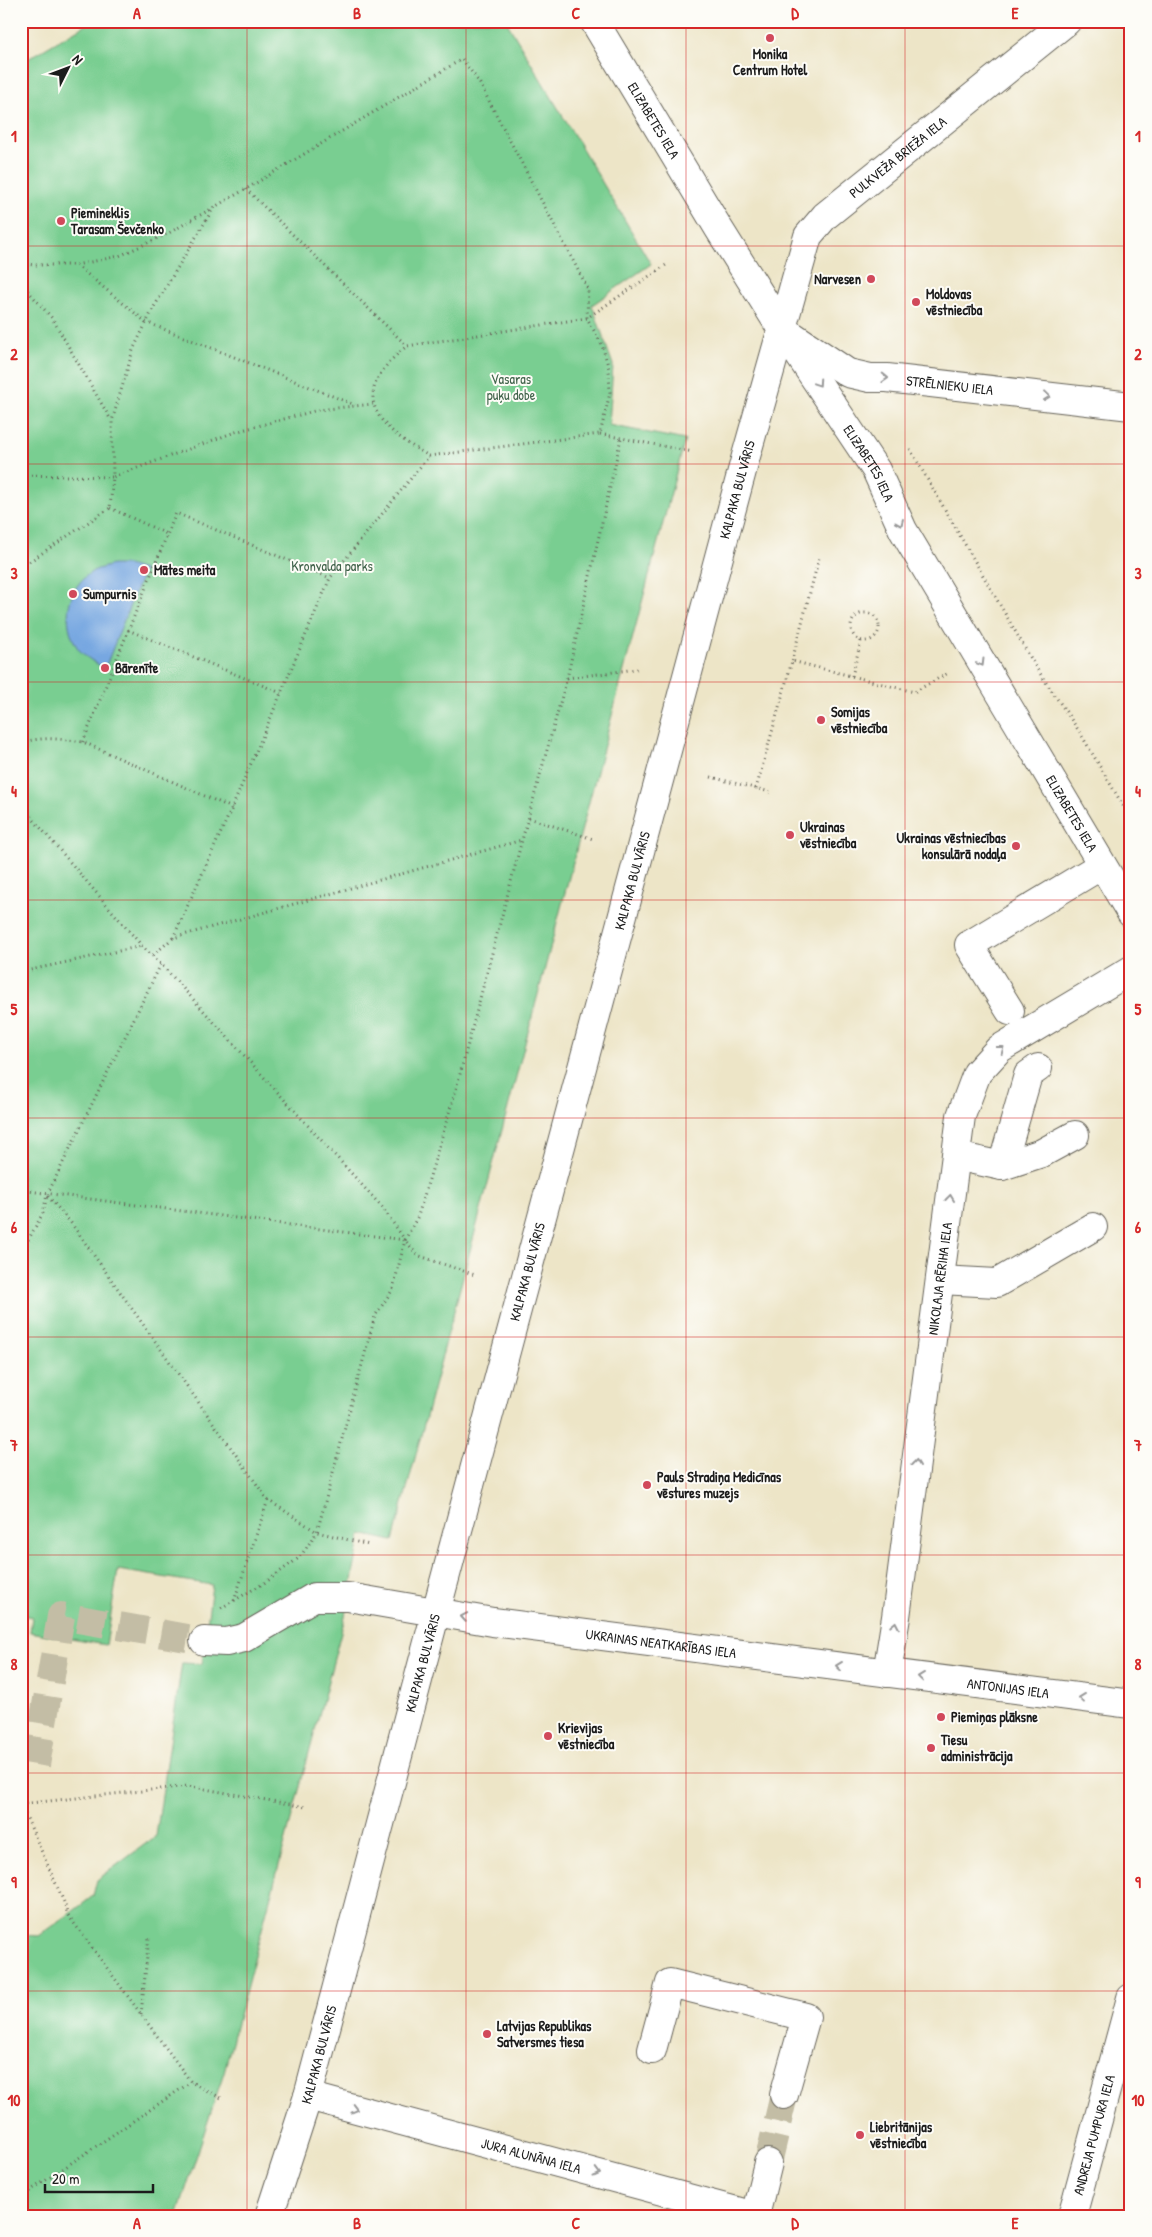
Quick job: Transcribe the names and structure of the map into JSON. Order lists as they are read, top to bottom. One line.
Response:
{"streets":{"street":["ELIZABETES IELA","PULKVEŽA BRIEŽA IELA","STRĒLNIEKU IELA","KALPAKA BULVĀRIS","NIKOLAJA RĒRIHA IELA","UKRAINAS NEATKARĪBAS IELA","ANTONIJAS IELA","ANDREJA PUMPURA IELA","JURA ALUNĀNA IELA"]},"crossings":[["ELIZABETES IELA","PULKVEŽA BRIEŽA IELA"],["ELIZABETES IELA","STRĒLNIEKU IELA"],["ELIZABETES IELA","KALPAKA BULVĀRIS"],["PULKVEŽA BRIEŽA IELA","STRĒLNIEKU IELA"],["PULKVEŽA BRIEŽA IELA","KALPAKA BULVĀRIS"],["STRĒLNIEKU IELA","KALPAKA BULVĀRIS"],["KALPAKA BULVĀRIS","UKRAINAS NEATKARĪBAS IELA"],["KALPAKA BULVĀRIS","JURA ALUNĀNA IELA"],["NIKOLAJA RĒRIHA IELA","UKRAINAS NEATKARĪBAS IELA"],["NIKOLAJA RĒRIHA IELA","ANTONIJAS IELA"],["UKRAINAS NEATKARĪBAS IELA","ANTONIJAS IELA"]],"one_way":["ELIZABETES IELA","STRĒLNIEKU IELA","NIKOLAJA RĒRIHA IELA","UKRAINAS NEATKARĪBAS IELA","ANTONIJAS IELA","JURA ALUNĀNA IELA"],"parks":["Vasaras puķu dobe","Kronvalda parks"],"places":["Monika Centrum Hotel","Piemineklis Tarasam Ševčenko","Narvesen","Moldovas vēstniecība","Mātes meita","Sumpurnis","Bārenīte","Somijas vēstniecība","Ukrainas vēstniecība","Ukrainas vēstniecības konsulārā nodaļa","Pauls Stradiņa Medicīnas vēstures muzejs","Piemiņas plāksne","Krievijas vēstniecība","Tiesu administrācija","Latvijas Republikas Satversmes tiesa","Liebritānijas vēstniecība"],"scale_bar":"20 m","north":"top right","grid":{"columns":["A","B","C","D","E"],"rows":["1","2","3","4","5","6","7","8","9","10"]}}
